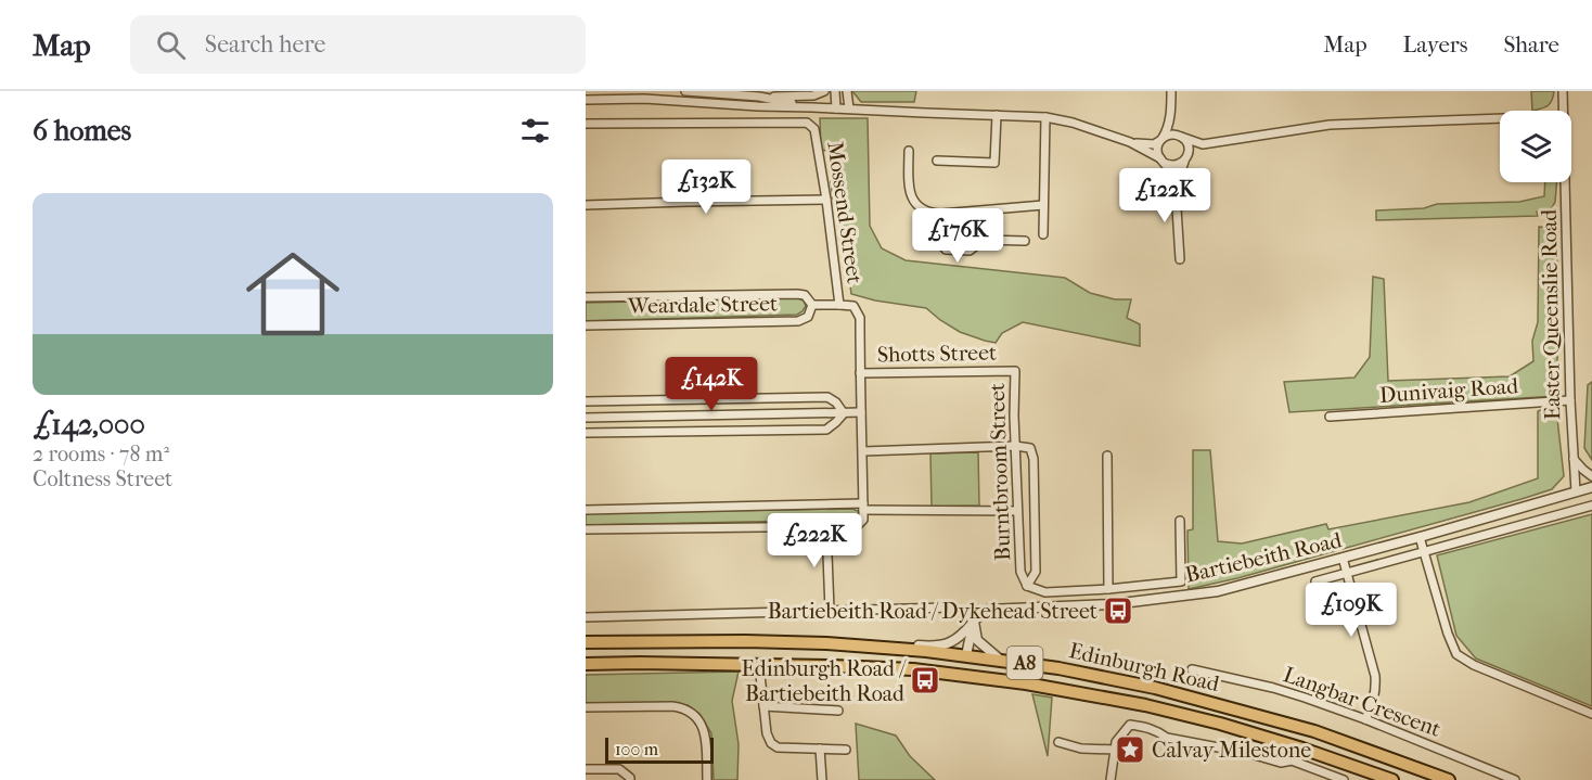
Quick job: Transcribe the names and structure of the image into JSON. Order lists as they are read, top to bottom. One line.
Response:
{"streets":{"main road":["A8","Edinburgh Road"],"street":["Mossend Street","Weardale Street","Easter Queenslie Road","Shotts Street","Dunivaig Road","Burntbroom Street","Bartiebeith Road","Langbar Crescent"]},"crossings":[["Mossend Street","Weardale Street"],["Mossend Street","Shotts Street"],["Easter Queenslie Road","Dunivaig Road"],["Easter Queenslie Road","Bartiebeith Road"],["Shotts Street","Burntbroom Street"]],"places":{"bus stop":["Bartiebeith Road / Dykehead Street","Edinburgh Road / Bartiebeith Road"],"place":["Calvay Milestone"]},"scale_bar":"100 m","page":{"header":"Map","search":"Search here","nav":["Map","Layers","Share"],"heading":"6 homes","price":["£132K","£122K","£176K","£142K","£222K","£109K"],"list":[{"name":"£142,000","note":"2 rooms · 78 m² · Coltness Street"}],"scale":"100 m"}}
